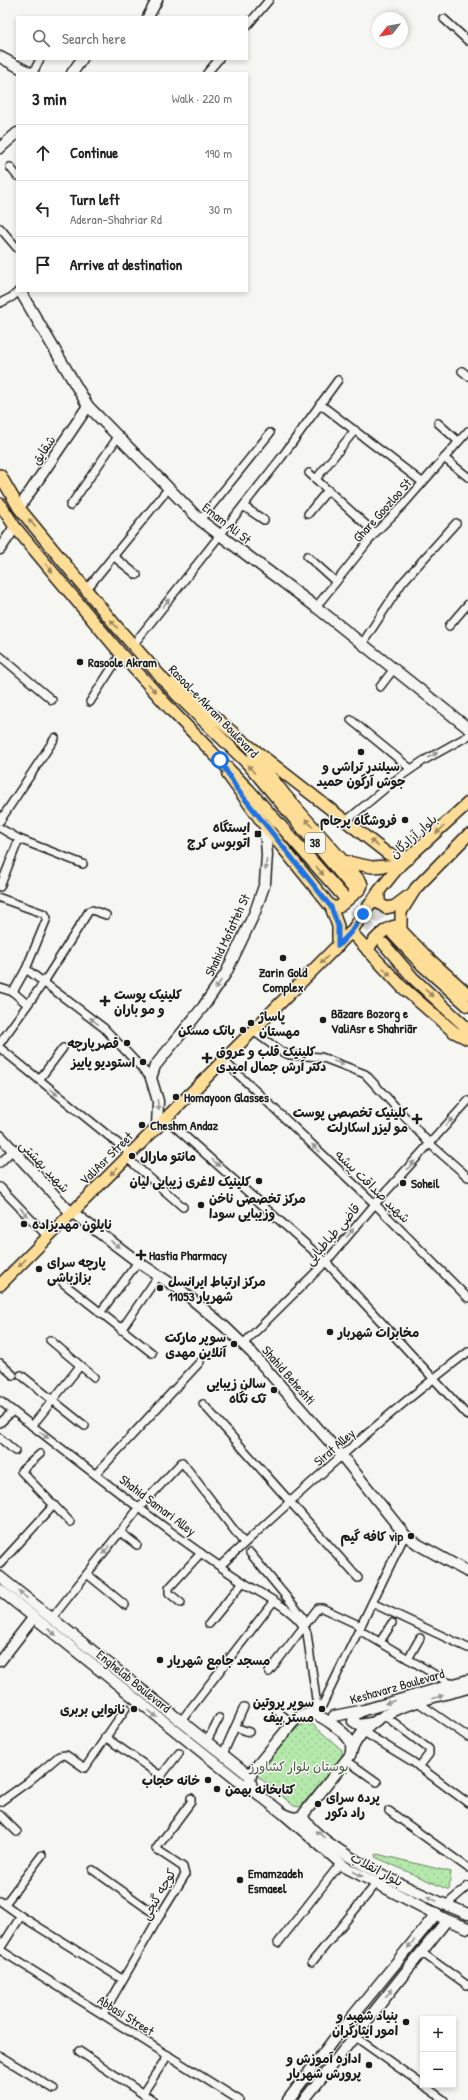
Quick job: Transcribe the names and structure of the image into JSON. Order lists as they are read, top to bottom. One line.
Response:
{"streets":{"main road":["Rasool-e Akram Boulevard","بلوار آزادگان","38","ValiAsr Street"],"street":["شقایق","Ghare Goozloo St","Emam Ali St","Shahid Mofatteh St","شهید بهشتی","شهید صداقت پیشه","قاضی طباطبایی","Shahid Beheshti","Sirat Alley","Shahid Samari Alley","Enghelab Boulevard","Keshavarz Boulevard","بلوار انقلاب","کوچه گنجی","Abbasi Street"]},"crossings":[["شقایق","Emam Ali St"],["شقایق","Rasool-e Akram Boulevard"],["Ghare Goozloo St","Emam Ali St"],["بلوار آزادگان","ValiAsr Street"],["ValiAsr Street","شهید بهشتی"],["ValiAsr Street","شهید صداقت پیشه"],["ValiAsr Street","Shahid Beheshti"],["شهید بهشتی","Shahid Beheshti"],["شهید صداقت پیشه","قاضی طباطبایی"],["قاضی طباطبایی","Shahid Beheshti"],["Shahid Beheshti","Sirat Alley"],["Sirat Alley","Shahid Samari Alley"],["Enghelab Boulevard","Keshavarz Boulevard"],["Enghelab Boulevard","بلوار انقلاب"],["Keshavarz Boulevard","بلوار انقلاب"],["کوچه گنجی","Abbasi Street"]],"one_way":["Shahid Mofatteh St","ValiAsr Street","قاضی طباطبایی"],"parks":["بوستان بلوار کشاورز"],"places":{"other":["Rasoole Akram","سیلندر تراشی و جوش آرگون حمید","فروشگاه پرجام","Zarin Gold Complex","Bāzare Bozorg e ValiAsr e Shahriār","پاساژ مهستان","بانک مسکن","قصرپارچه","استودیو پاییز","Homayoon Glasses","Cheshm Andaz","مانتو مارال","کلینیک لاغری زیبایی لیان","Soheil","مرکز تخصصی ناخن وزیبایی سودا","نایلون مهدیزاده","پارچه سرای بزازباشی","مرکز ارتباط ایرانسل 11053 شهریار","مخابرات شهربار","سوپر مارکت آنلاین مهدی","سالن زیبایی تک نگاه","کافه گیم vip","مسجد جامع شهریار","نانوایی بربری","سوپر پروتین مستر بیف","خانه حجاب","کتابخانه بهمن","پرده سرای راد دکور","Emamzadeh Esmaeel","بنیاد شهید و امور ایثارگران","اداره آموزش و پرورش شهریار"],"transit":["ایستگاه اتوبوس کرج"],"health":["کلینیک پوست و مو باران","کلینیک قلب و عروق دکتر آرش جمال امیدی","کلینیک تخصصی پوست مو لیزر اسکارلت","Hastia Pharmacy"]},"north":"bottom left","page":{"search":"Search here","heading":["3 min","Walk · 220 m"],"list":[["Continue","190 m"],["Turn left","Aderan-Shahriar Rd","30 m"],"Arrive at destination"],"map_buttons":["+","−"]}}
